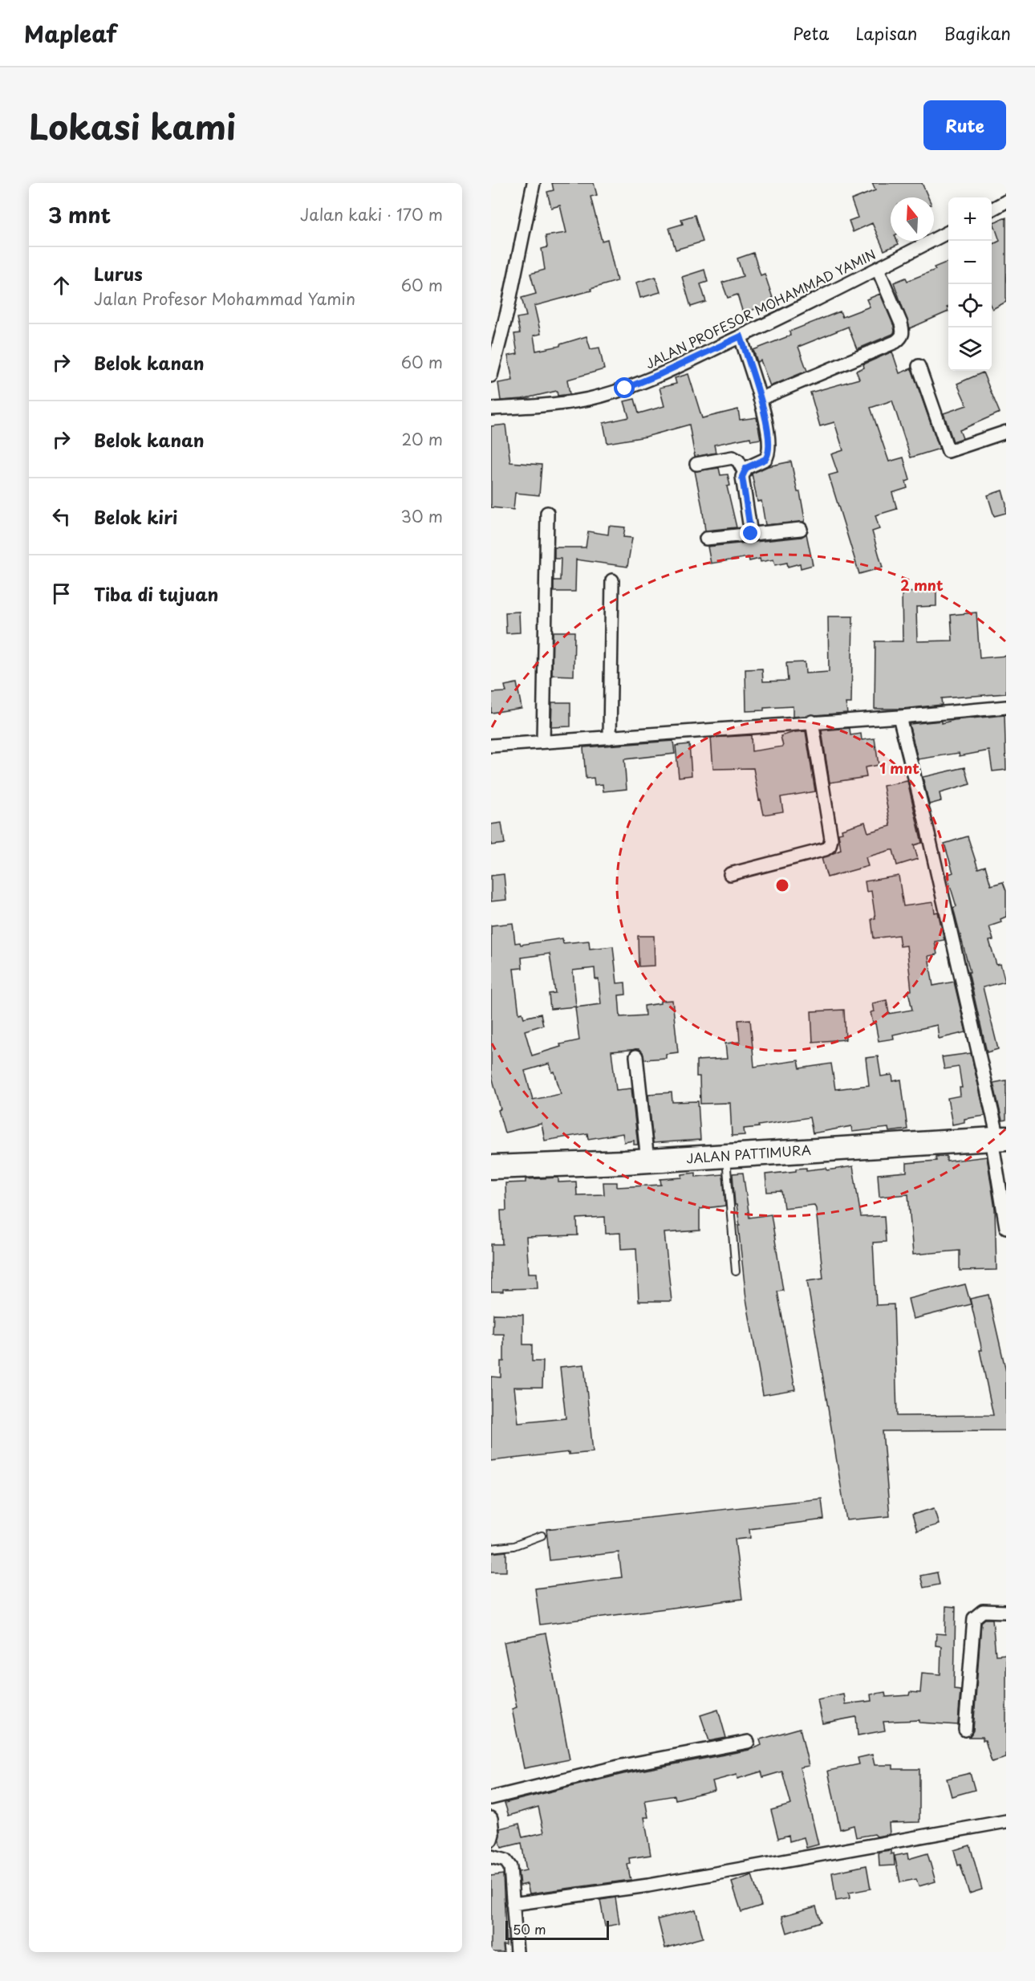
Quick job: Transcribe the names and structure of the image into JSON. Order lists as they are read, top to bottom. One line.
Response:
{"streets":{"highway":["JALAN PATTIMURA"],"street":["JALAN PROFESOR MOHAMMAD YAMIN"]},"scale_bar":"50 m","north":"top","page":{"header":"Mapleaf","nav":["Peta","Lapisan","Bagikan"],"title":"Lokasi kami","buttons":"Rute","heading":["3 mnt","Jalan kaki · 170 m"],"map_buttons":["+","−"],"list":[["Lurus","Jalan Profesor Mohammad Yamin","60 m"],["Belok kanan","60 m"],["Belok kanan","20 m"],["Belok kiri","30 m"],"Tiba di tujuan"],"scale":"50 m"},"rings":["2 mnt","1 mnt"]}
